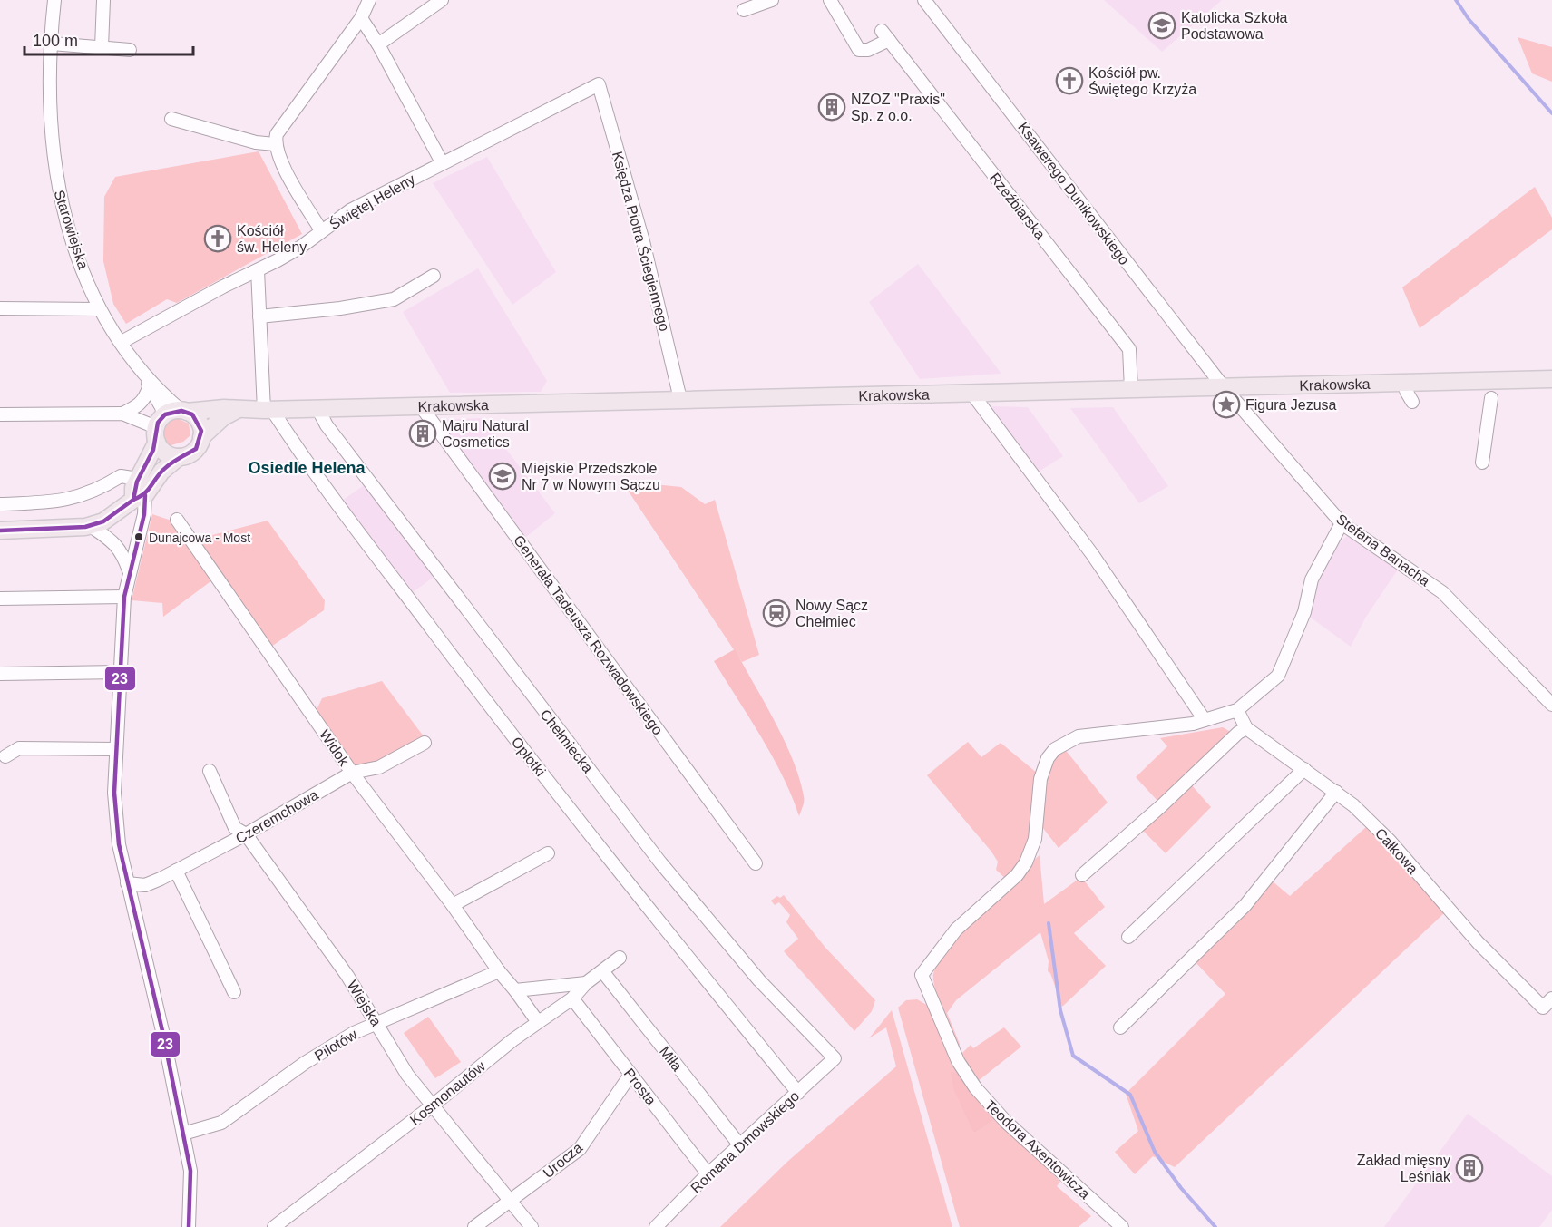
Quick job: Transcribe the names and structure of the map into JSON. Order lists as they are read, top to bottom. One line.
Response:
{"streets":{"main road":["Krakowska"],"street":["Ksawerego Dunikowskiego","Świętej Heleny","Rzeźbiarska","Starowiejska","Księdza Piotra Ściegiennego","Stefana Banacha","Generała Tadeusza Rozwadowskiego","Chełmiecka","Widok","Opłotki","Czeremchowa","Całkowa","Wiejska","Pilotów","Miła","Prosta","Kosmonautów","Romana Dmowskiego","Teodora Axentowicza","Urocza"]},"crossings":[["Ksawerego Dunikowskiego","Krakowska"],["Ksawerego Dunikowskiego","Stefana Banacha"],["Świętej Heleny","Starowiejska"],["Świętej Heleny","Księdza Piotra Ściegiennego"],["Rzeźbiarska","Krakowska"],["Starowiejska","Krakowska"],["Księdza Piotra Ściegiennego","Krakowska"],["Krakowska","Stefana Banacha"],["Krakowska","Generała Tadeusza Rozwadowskiego"],["Krakowska","Chełmiecka"],["Krakowska","Opłotki"],["Chełmiecka","Romana Dmowskiego"],["Widok","Czeremchowa"],["Widok","Pilotów"],["Opłotki","Romana Dmowskiego"],["Czeremchowa","Wiejska"],["Wiejska","Pilotów"],["Wiejska","Kosmonautów"],["Wiejska","Urocza"],["Miła","Kosmonautów"],["Miła","Romana Dmowskiego"],["Prosta","Kosmonautów"],["Prosta","Romana Dmowskiego"],["Prosta","Urocza"]],"districts":["Osiedle Helena"],"places":{"school or university":["Katolicka Szkoła Podstawowa","Miejskie Przedszkole Nr 7 w Nowym Sączu"],"church":["Kościół pw. Świętego Krzyża","Kościół św. Heleny"],"building":["NZOZ \"Praxis\" Sp. z o.o.","Majru Natural Cosmetics","Zakład mięsny Leśniak"],"place":["Figura Jezusa"],"other":["Dunajcowa - Most"],"station":["Nowy Sącz Chełmiec"]},"lines":["transit line 23"],"scale_bar":"100 m"}
